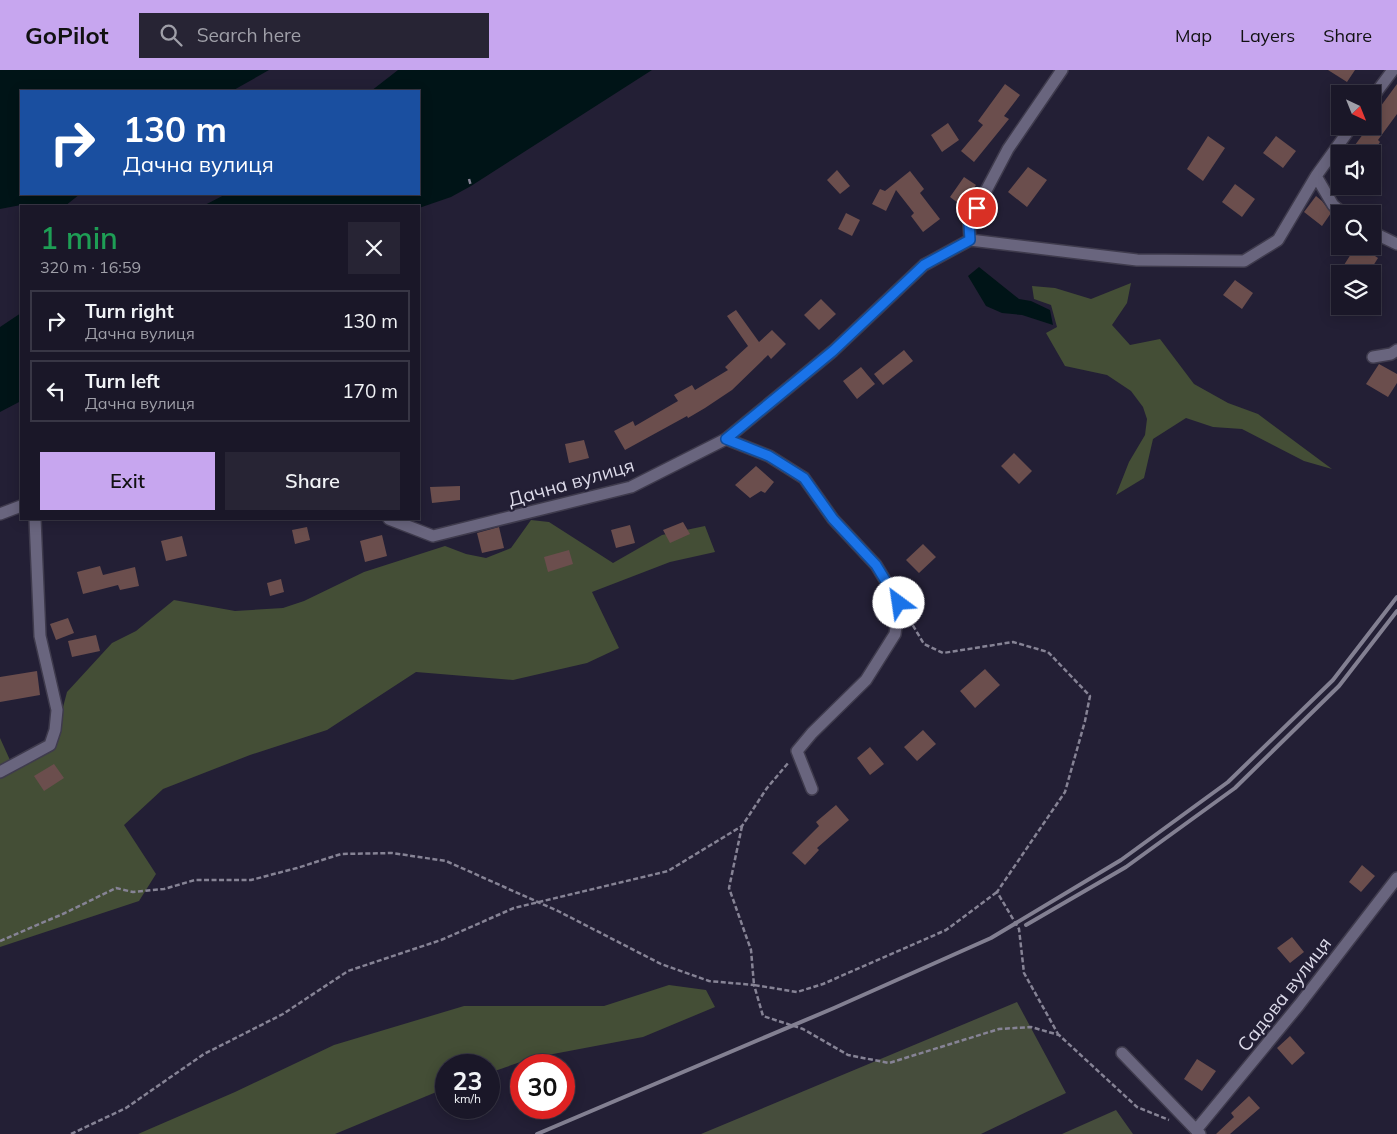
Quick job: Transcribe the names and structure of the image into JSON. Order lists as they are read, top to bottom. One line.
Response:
{"streets":{"street":["Дачна вулиця","Садова вулиця"]},"north":"bottom right","page":{"header":"GoPilot","search":"Search here","nav":["Map","Layers","Share"],"turn":["130 m","Дачна вулиця"],"heading":["1 min","320 m · 16:59"],"list":[{"name":"Turn right","note":"Дачна вулиця","value":"130 m"},{"name":"Turn left","note":"Дачна вулиця","value":"170 m"}],"buttons":["Exit","Share"],"speed":"23 km/h","limit":"30"}}
